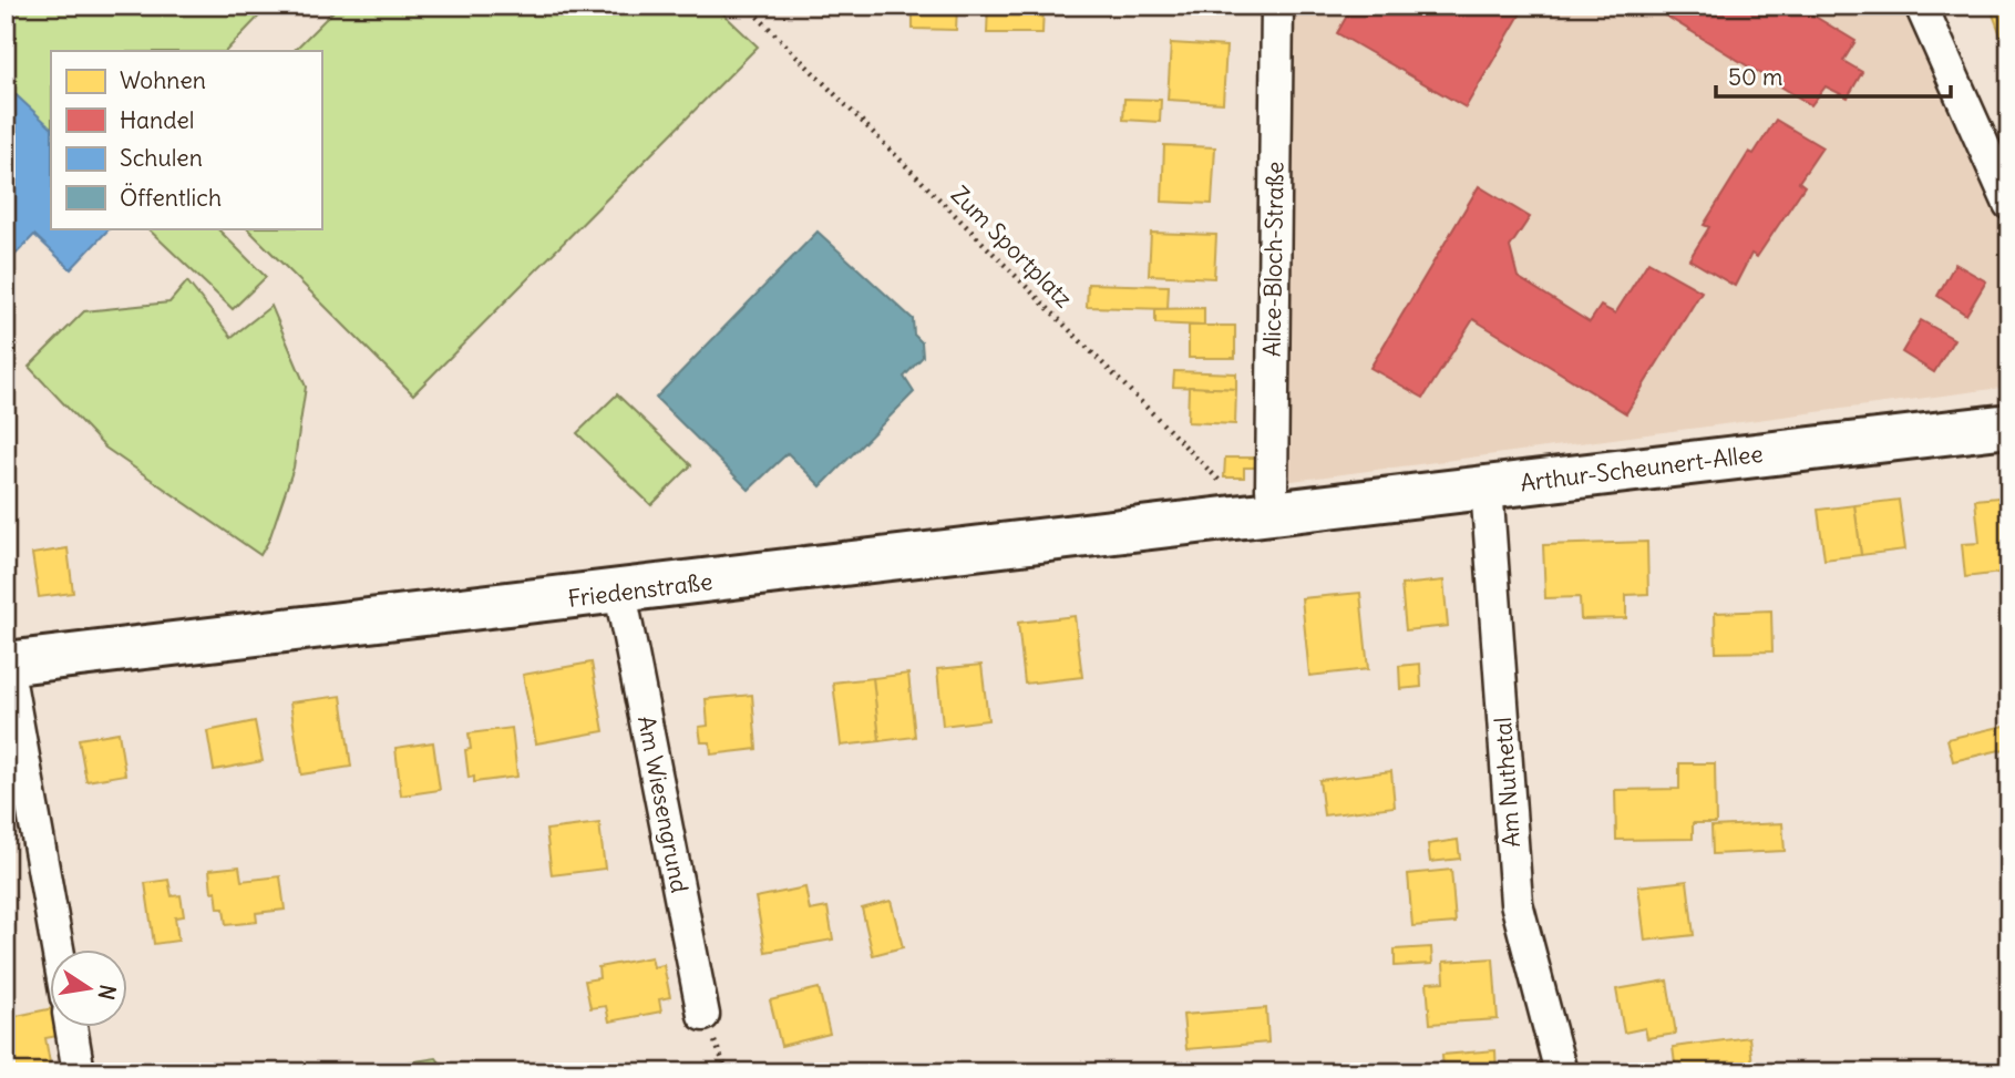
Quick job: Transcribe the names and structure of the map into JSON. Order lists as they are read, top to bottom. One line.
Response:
{"streets":{"main road":["Arthur-Scheunert-Allee","Friedenstraße"],"street":["Alice-Bloch-Straße","Am Nuthetal","Am Wiesengrund"],"path":["Zum Sportplatz"]},"crossings":[["Zum Sportplatz","Alice-Bloch-Straße"],["Zum Sportplatz","Arthur-Scheunert-Allee"],["Zum Sportplatz","Friedenstraße"],["Alice-Bloch-Straße","Arthur-Scheunert-Allee"],["Alice-Bloch-Straße","Friedenstraße"],["Arthur-Scheunert-Allee","Friedenstraße"],["Arthur-Scheunert-Allee","Am Nuthetal"],["Friedenstraße","Am Wiesengrund"]],"legend":["Wohnen","Handel","Schulen","Öffentlich"],"scale_bar":"50 m","north":"right"}
